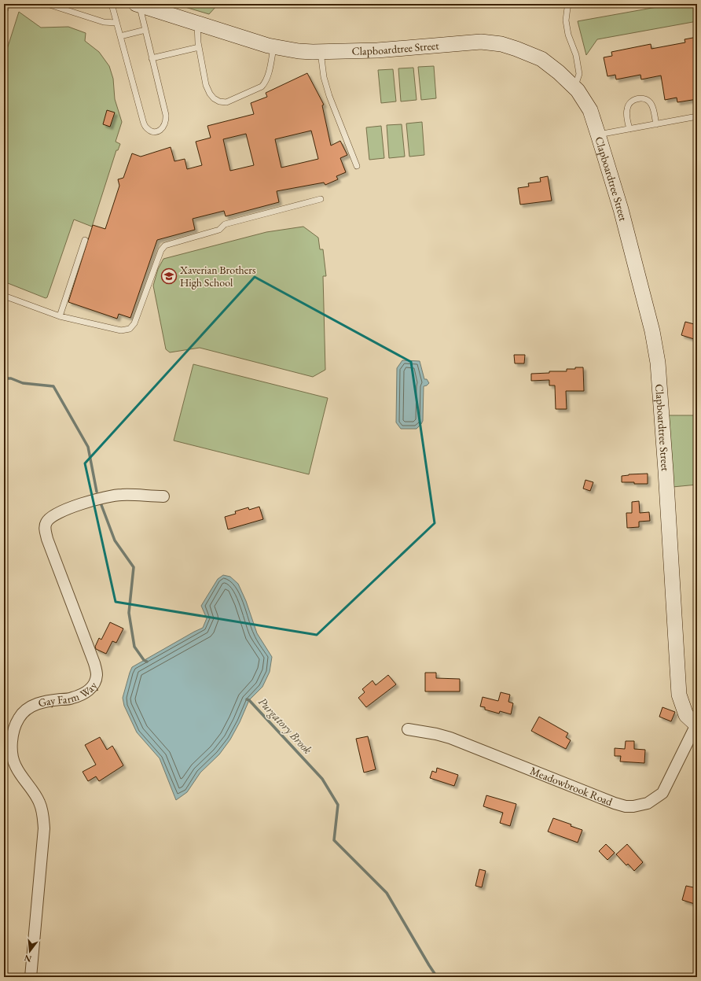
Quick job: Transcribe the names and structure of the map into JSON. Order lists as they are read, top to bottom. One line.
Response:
{"streets":{"main road":["Clapboardtree Street"],"street":["Gay Farm Way","Meadowbrook Road"]},"crossings":[["Clapboardtree Street","Meadowbrook Road"]],"water":["Purgatory Brook"],"places":{"school or university":["Xaverian Brothers High School"]},"north":"bottom"}
